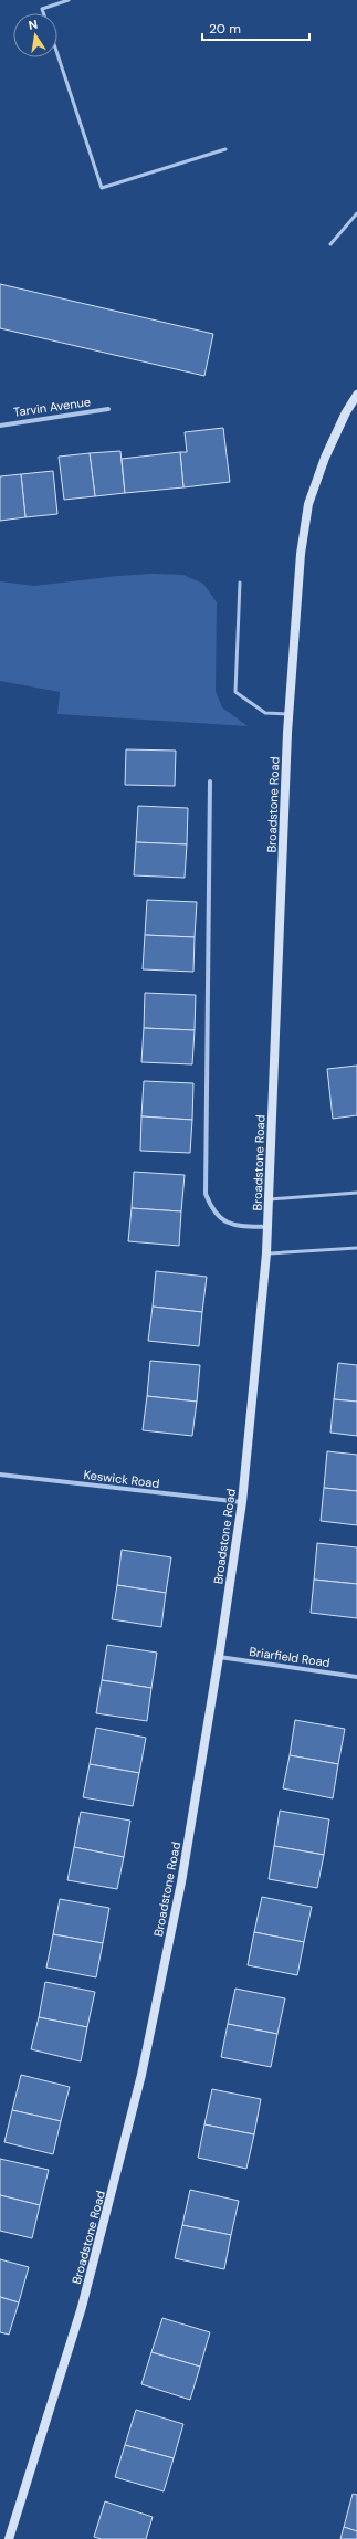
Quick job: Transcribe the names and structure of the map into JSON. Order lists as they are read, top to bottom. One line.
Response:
{"streets":{"main road":["Broadstone Road"],"street":["Tarvin Avenue","Keswick Road","Briarfield Road"]},"crossings":[["Broadstone Road","Keswick Road"],["Broadstone Road","Briarfield Road"]],"scale_bar":"20 m","north":"top"}
